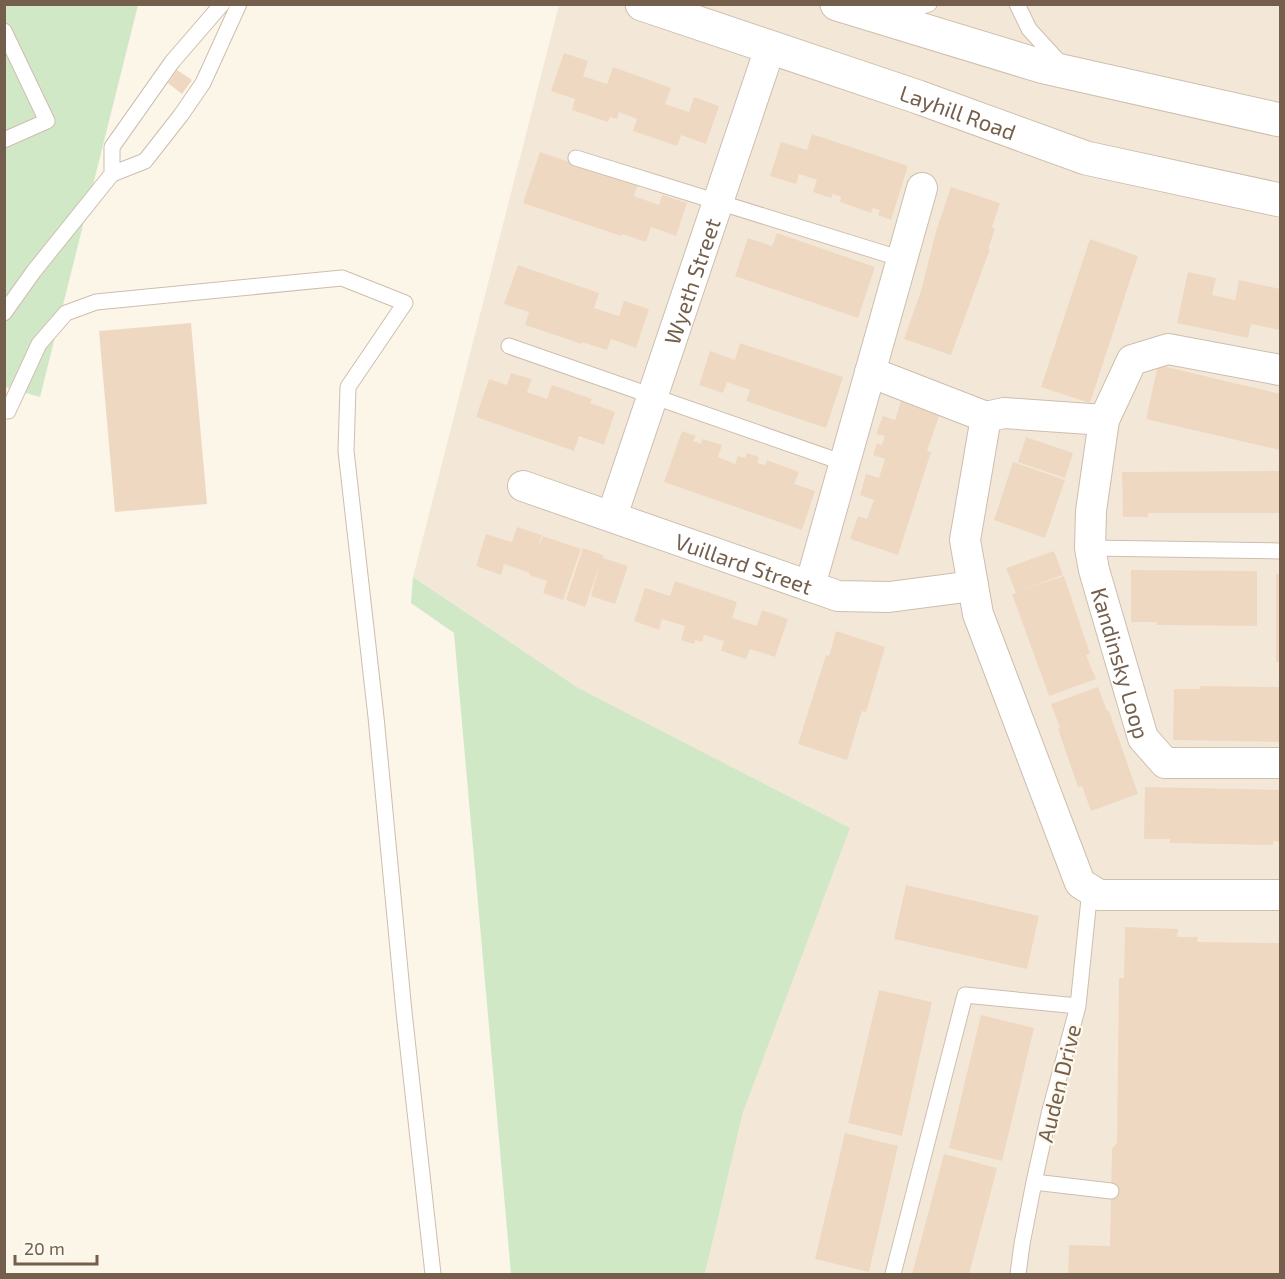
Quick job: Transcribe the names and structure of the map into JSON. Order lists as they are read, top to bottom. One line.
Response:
{"streets":{"main road":["Layhill Road"],"street":["Wyeth Street","Vuillard Street","Kandinsky Loop"],"lane":["Auden Drive"]},"crossings":[["Layhill Road","Wyeth Street"],["Wyeth Street","Vuillard Street"]],"scale_bar":"20 m"}
